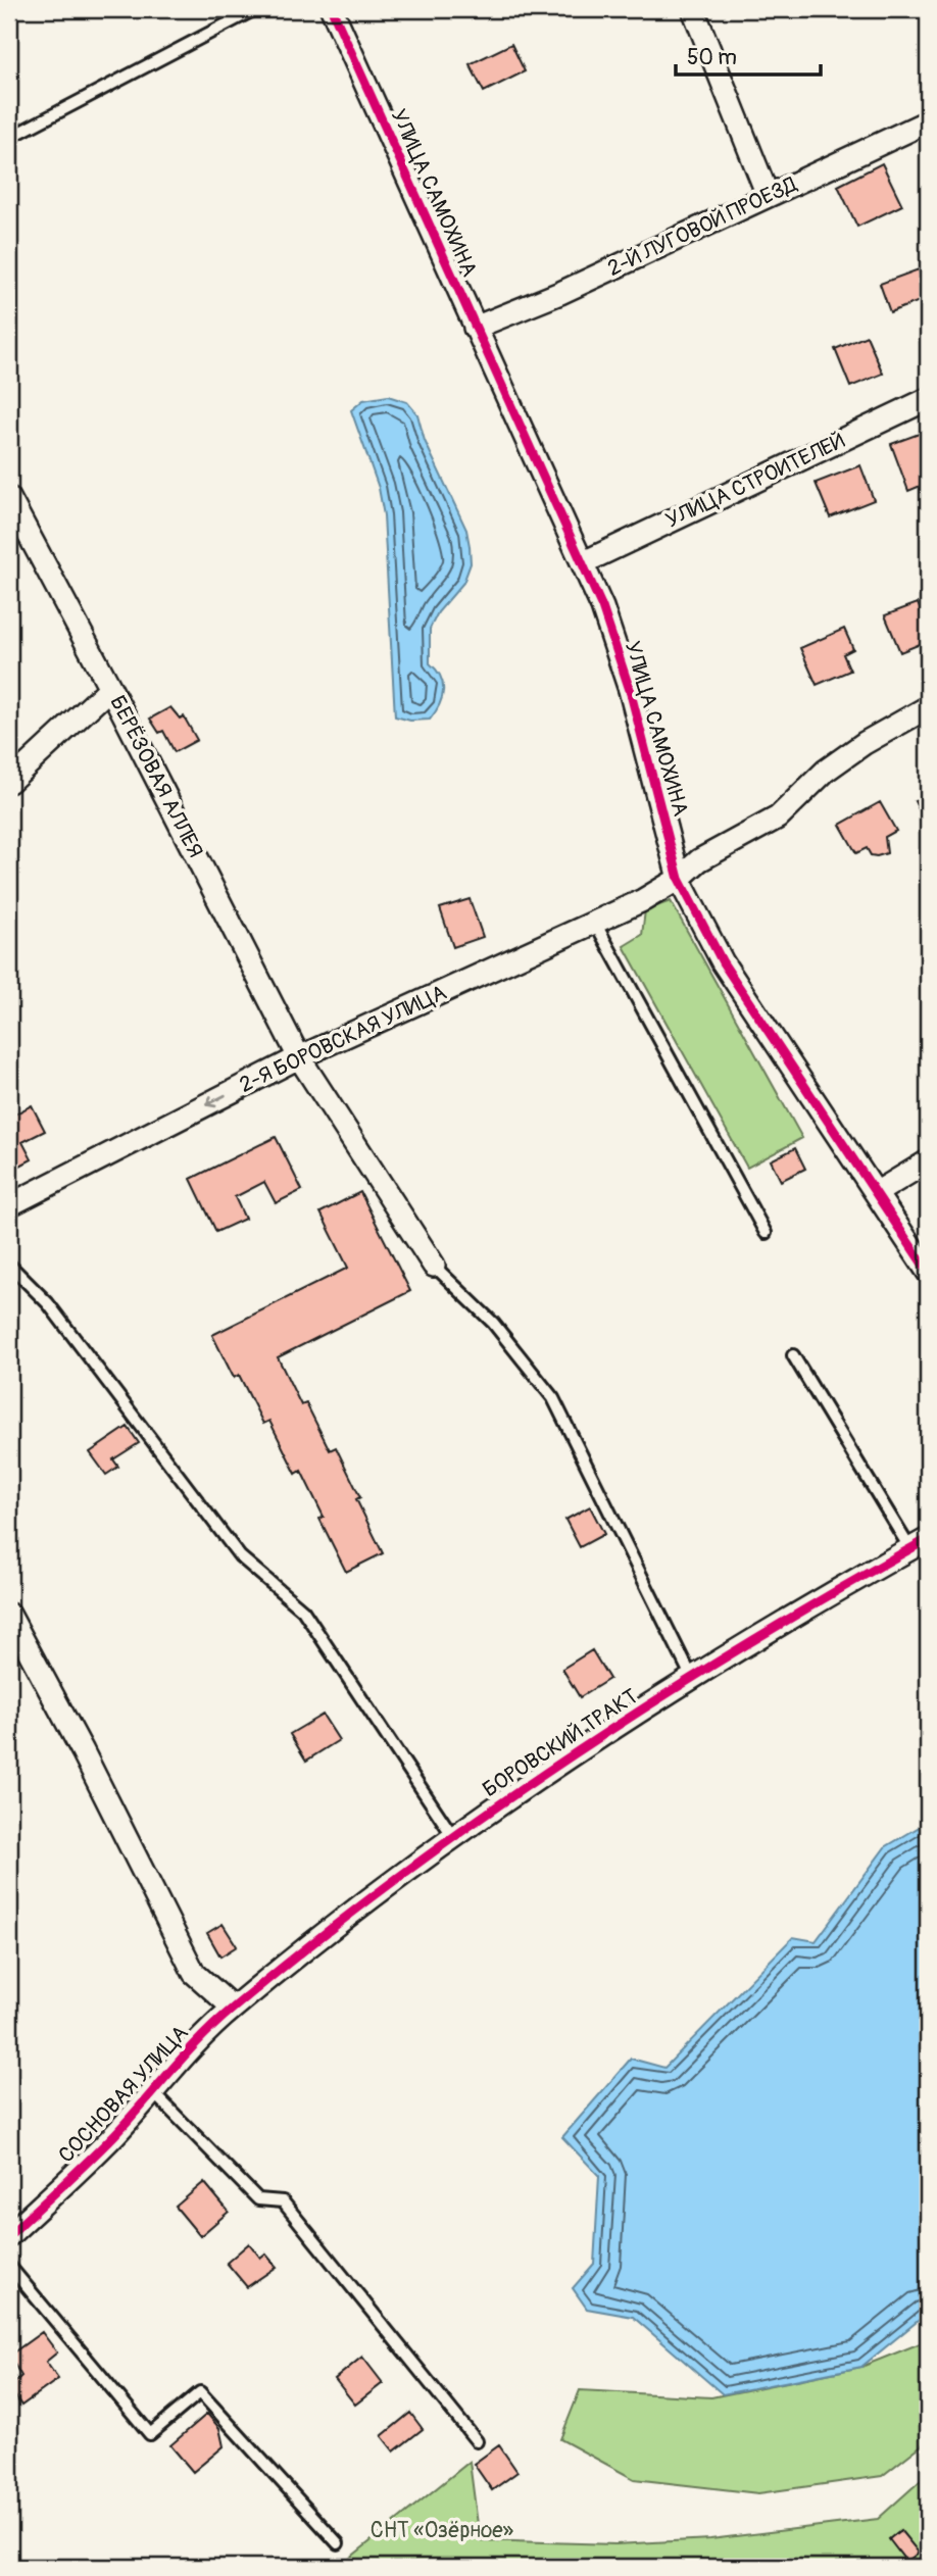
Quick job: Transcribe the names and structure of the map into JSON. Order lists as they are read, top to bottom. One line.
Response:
{"streets":{"street":["УЛИЦА САМОХИНА","2-Й ЛУГОВОЙ ПРОЕЗД","УЛИЦА СТРОИТЕЛЕЙ","БЕРЁЗОВАЯ АЛЛЕЯ","2-Я БОРОВСКАЯ УЛИЦА","БОРОВСКИЙ ТРАКТ","СОСНОВАЯ УЛИЦА"]},"crossings":[["УЛИЦА САМОХИНА","2-Й ЛУГОВОЙ ПРОЕЗД"],["УЛИЦА САМОХИНА","УЛИЦА СТРОИТЕЛЕЙ"],["УЛИЦА САМОХИНА","2-Я БОРОВСКАЯ УЛИЦА"],["БЕРЁЗОВАЯ АЛЛЕЯ","2-Я БОРОВСКАЯ УЛИЦА"],["БОРОВСКИЙ ТРАКТ","СОСНОВАЯ УЛИЦА"]],"parks":["СНТ «Озёрное»"],"scale_bar":"50 m"}
